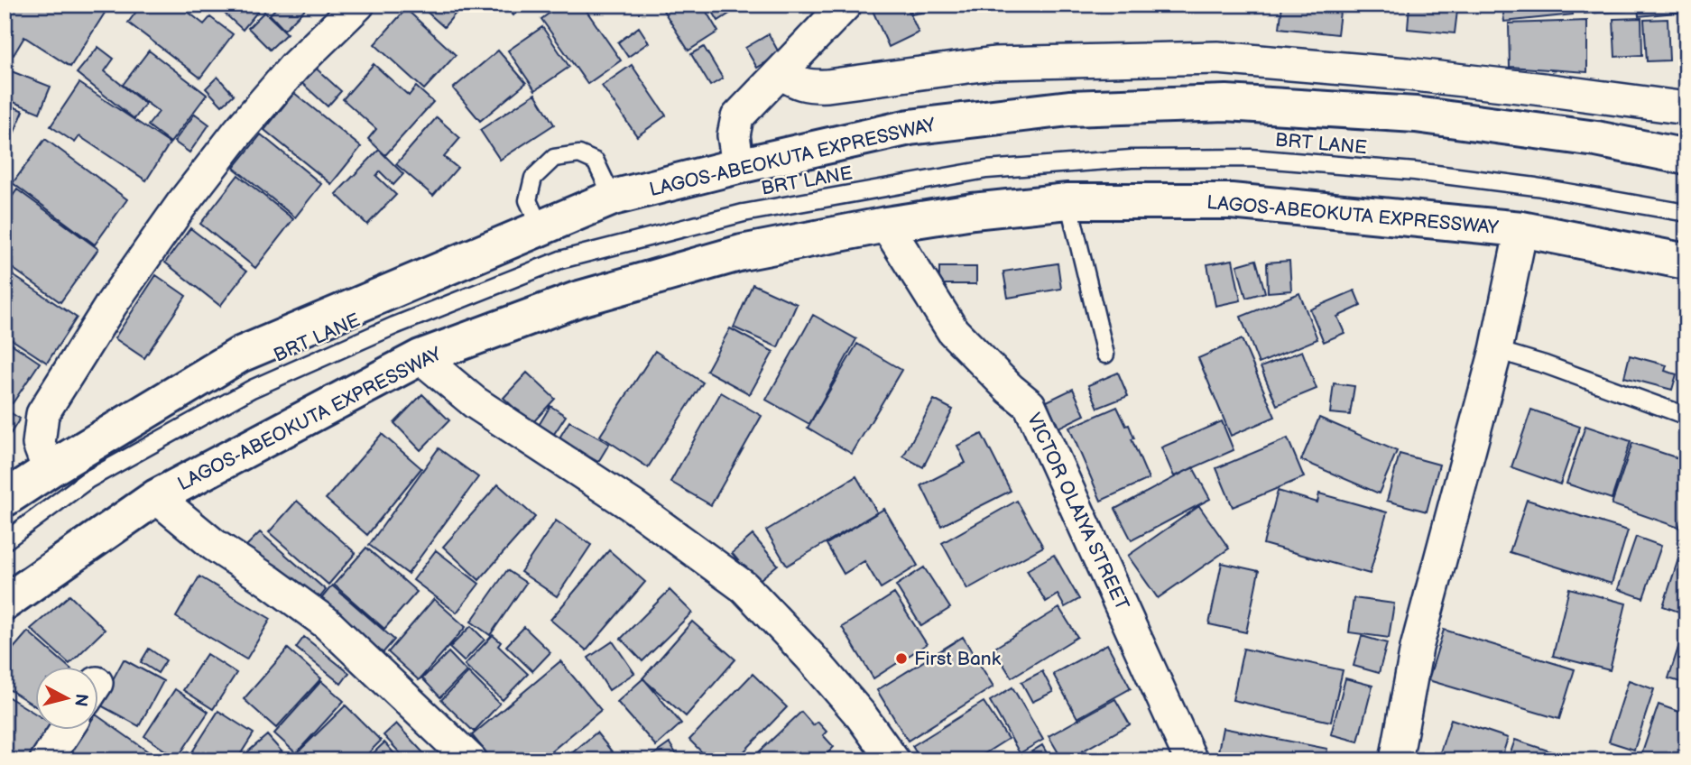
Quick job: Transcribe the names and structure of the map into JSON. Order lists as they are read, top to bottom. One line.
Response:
{"streets":{"highway":["LAGOS-ABEOKUTA EXPRESSWAY"],"street":["VICTOR OLAIYA STREET"],"lane":["BRT LANE"]},"crossings":[["LAGOS-ABEOKUTA EXPRESSWAY","VICTOR OLAIYA STREET"]],"places":["First Bank"],"north":"right"}
